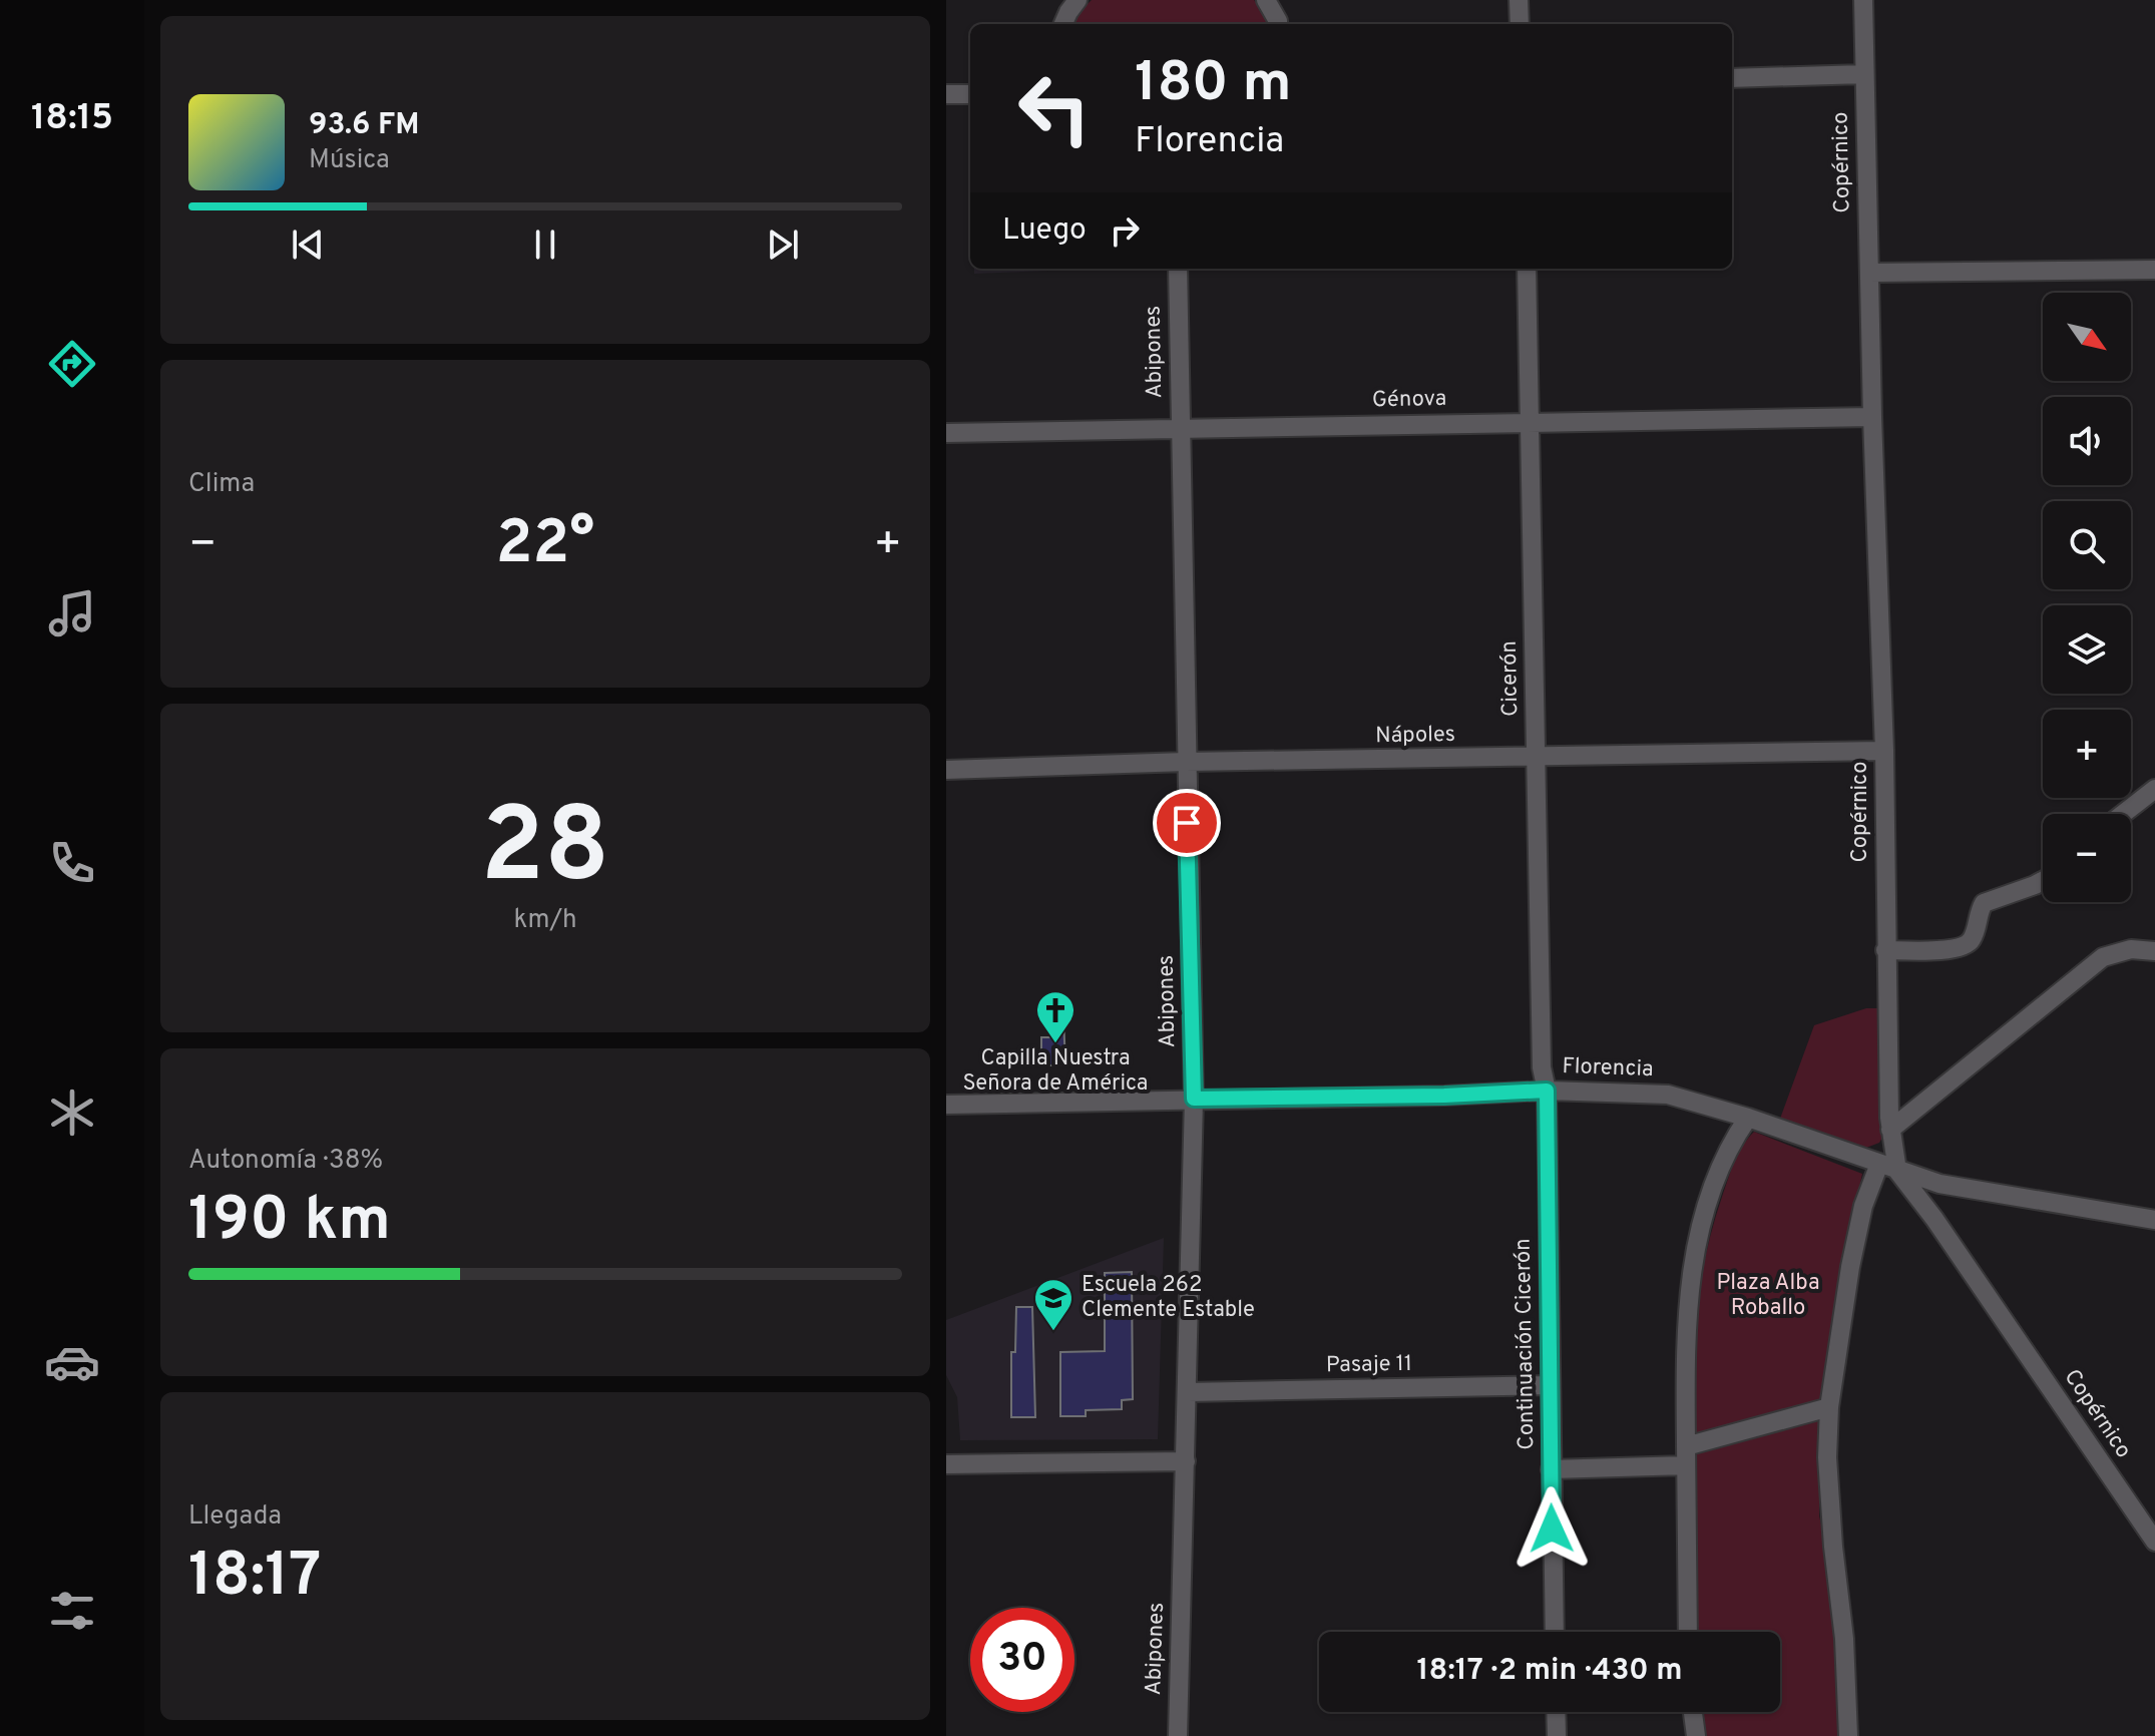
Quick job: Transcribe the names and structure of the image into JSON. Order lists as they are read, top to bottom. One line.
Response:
{"streets":{"street":["Copérnico","Abipones","Génova","Cicerón","Nápoles","Florencia","Continuación Cicerón","Pasaje 11"]},"crossings":[["Copérnico","Génova"],["Copérnico","Nápoles"],["Copérnico","Florencia"],["Abipones","Génova"],["Abipones","Nápoles"],["Abipones","Florencia"],["Abipones","Pasaje 11"],["Génova","Cicerón"],["Cicerón","Nápoles"],["Cicerón","Florencia"],["Cicerón","Continuación Cicerón"],["Florencia","Continuación Cicerón"],["Continuación Cicerón","Pasaje 11"]],"parks":["Plaza Alba Roballo"],"places":{"church":["Capilla Nuestra Señora de América"],"school or university":["Escuela 262 Clemente Estable"]},"north":"bottom right","page":{"tabs":"18:15","turn":["180 m","Florencia"],"song":["93.6 FM","Música"],"then":"Luego","map_buttons":["+","−"],"tile":["Clima",["28","km/h"],["Autonomía · 38%","190 km"],["Llegada","18:17"]],"heat":["−","22°","+"],"limit":"30","trip":"18:17 · 2 min · 430 m"}}
